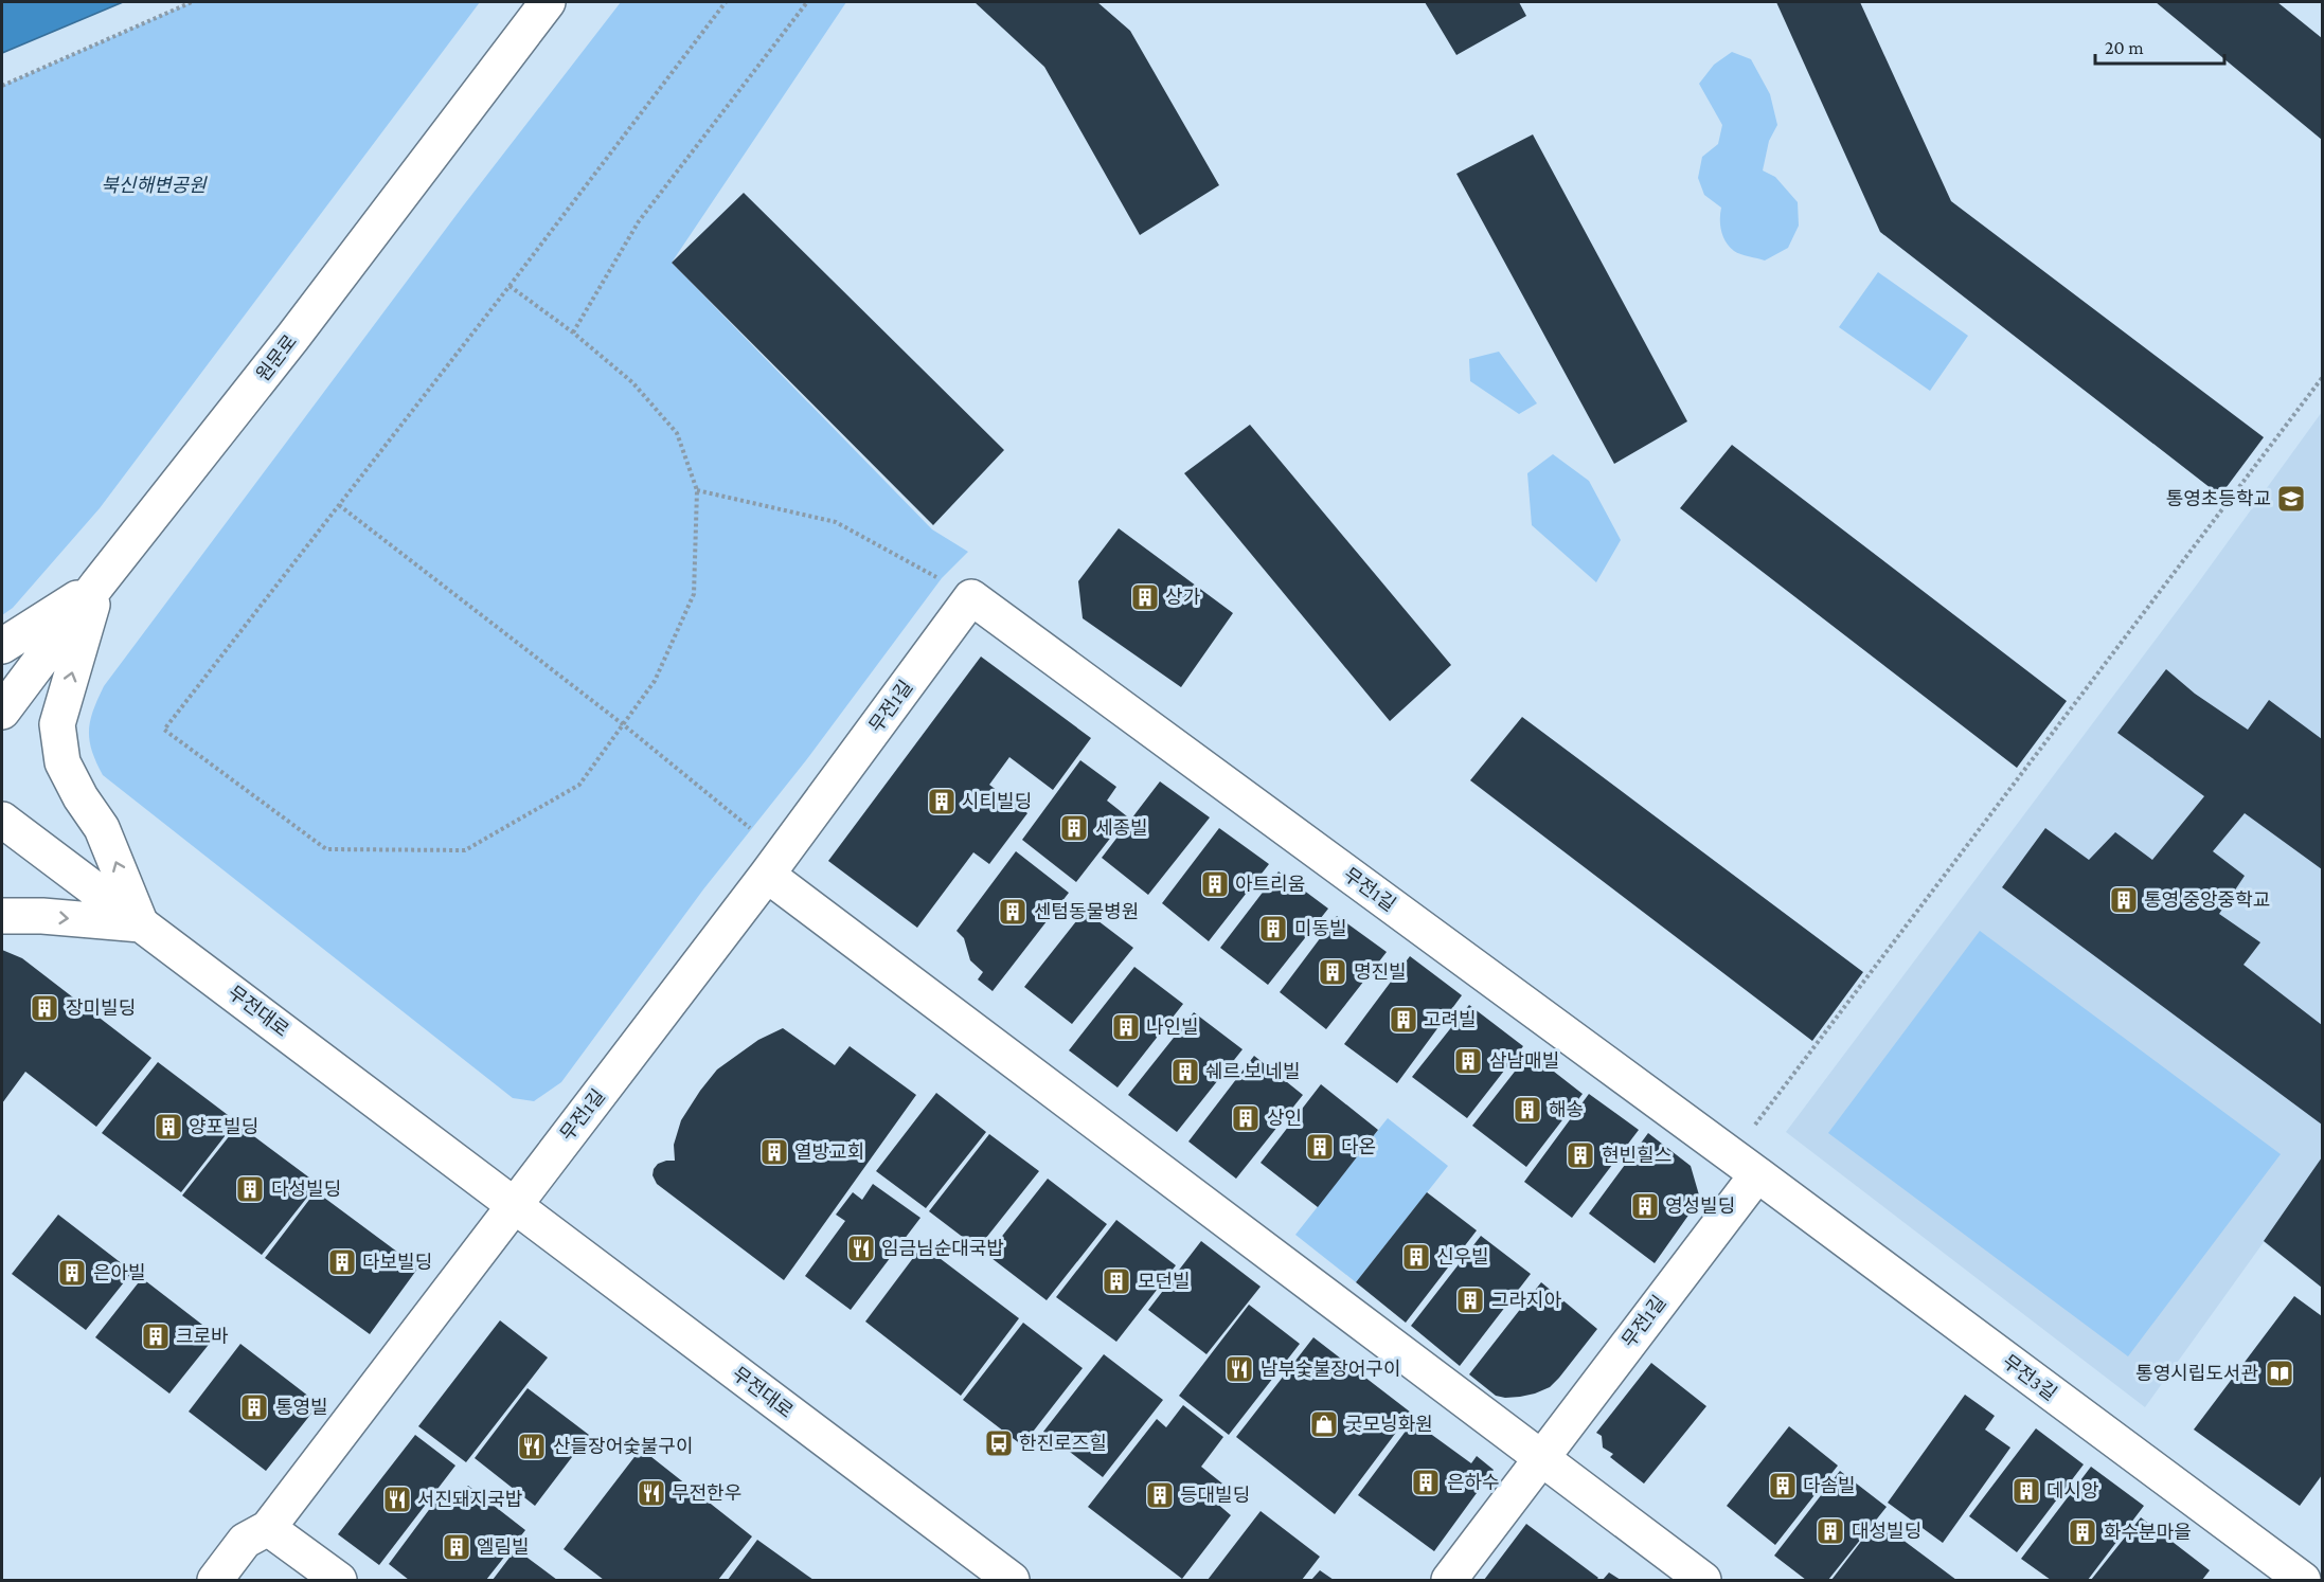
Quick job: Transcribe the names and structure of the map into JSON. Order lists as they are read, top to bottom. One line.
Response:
{"streets":{"street":["원문로","무전1길","무전대로","무전3길"]},"crossings":[["무전1길","무전대로"],["무전1길","무전3길"]],"parks":["북신해변공원"],"places":{"school or university":["통영초등학교"],"building":["상가","시티빌딩","세종빌","아트리움","통영 중앙중학교","센텀동물병원","미동빌","명진빌","장미빌딩","고려빌","나인빌","삼남매빌","쉐르 보 네빌","해송","상인","양포빌딩","다온","열방교회","현빈힐스","다성빌딩","영성빌딩","신우빌","다보빌딩","은아빌","모던빌","그라지아","크로바","통영빌","은하수","다솜빌","데시앙","등대빌딩","대성빌딩","화수분마을","엘림빌"],"restaurant":["임금님순대국밥","남부숯불장어구이","산들장어숯불구이","무전한우","서진돼지국밥"],"library":["통영시립도서관"],"shop":["굿모닝화원"],"bus stop":["한진로즈힐"]},"scale_bar":"20 m"}
